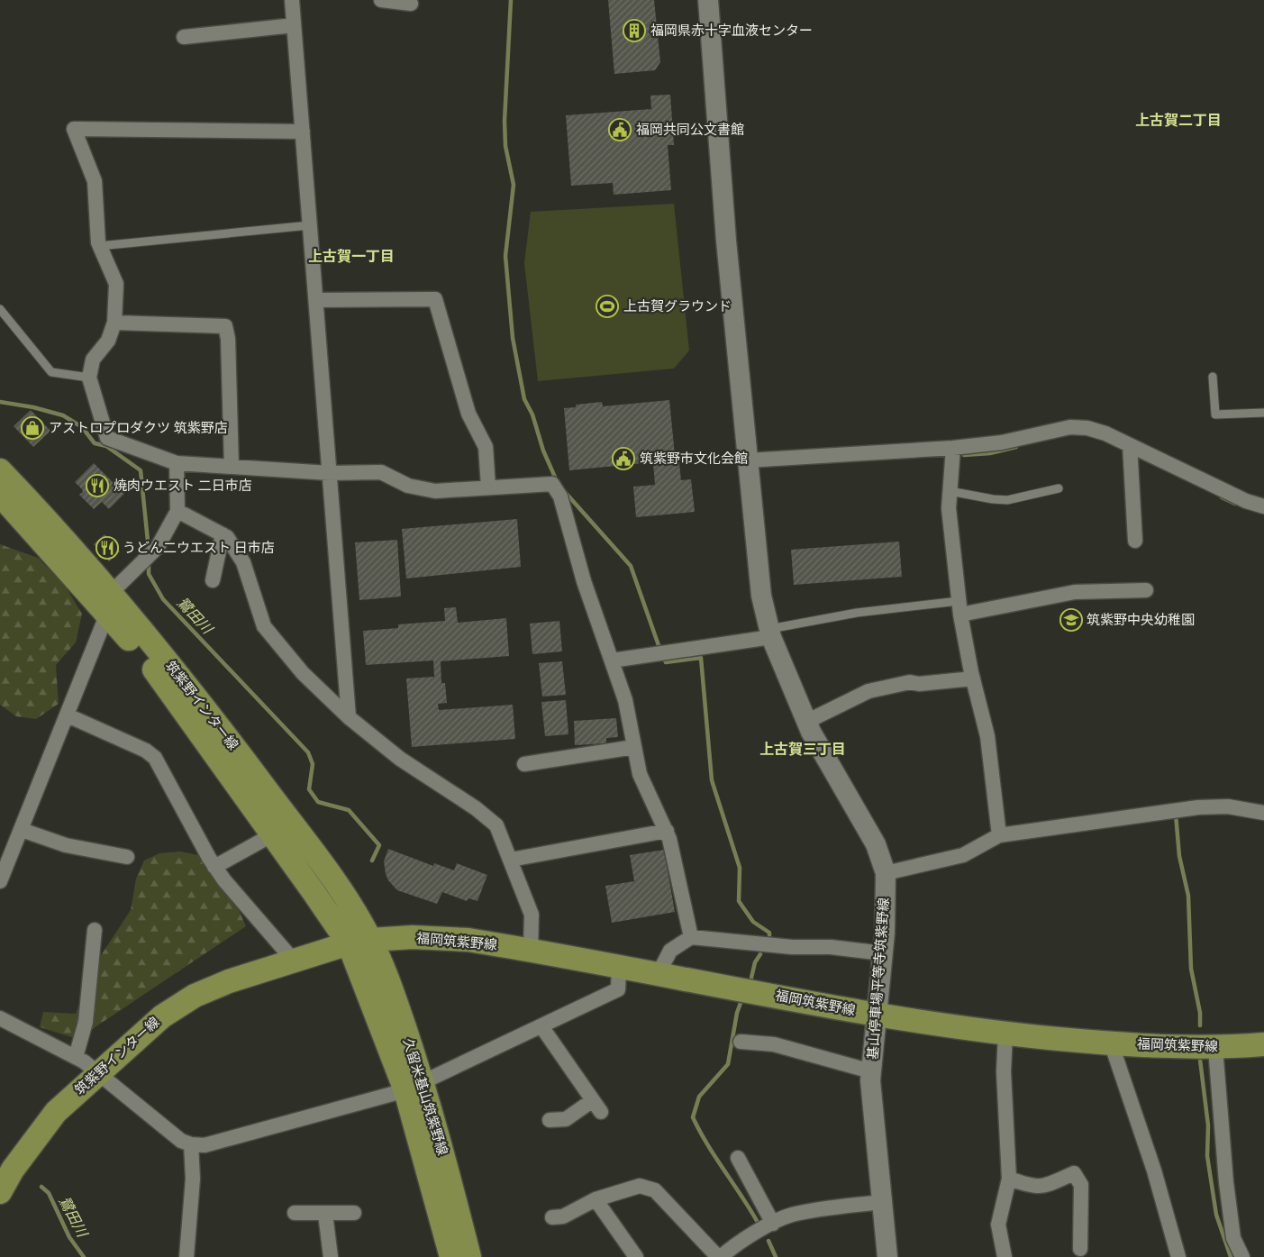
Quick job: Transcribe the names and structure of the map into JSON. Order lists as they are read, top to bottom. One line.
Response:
{"streets":{"main road":["筑紫野インター線","福岡筑紫野線","基山停車場平等寺筑紫野線","久留米基山筑紫野線"]},"crossings":[["筑紫野インター線","福岡筑紫野線"],["筑紫野インター線","久留米基山筑紫野線"],["福岡筑紫野線","基山停車場平等寺筑紫野線"],["福岡筑紫野線","久留米基山筑紫野線"]],"districts":["上古賀二丁目","上古賀一丁目","上古賀三丁目"],"water":["鷺田川"],"places":{"building":["福岡県赤十字血液センター"],"public building":["福岡共同公文書館","筑紫野市文化会館"],"sports":["上古賀グラウンド"],"shop":["アストロプロダクツ 筑紫野店"],"restaurant":["焼肉ウエスト 二日市店","うどん二ウエスト 日市店"],"school or university":["筑紫野中央幼稚園"]}}
